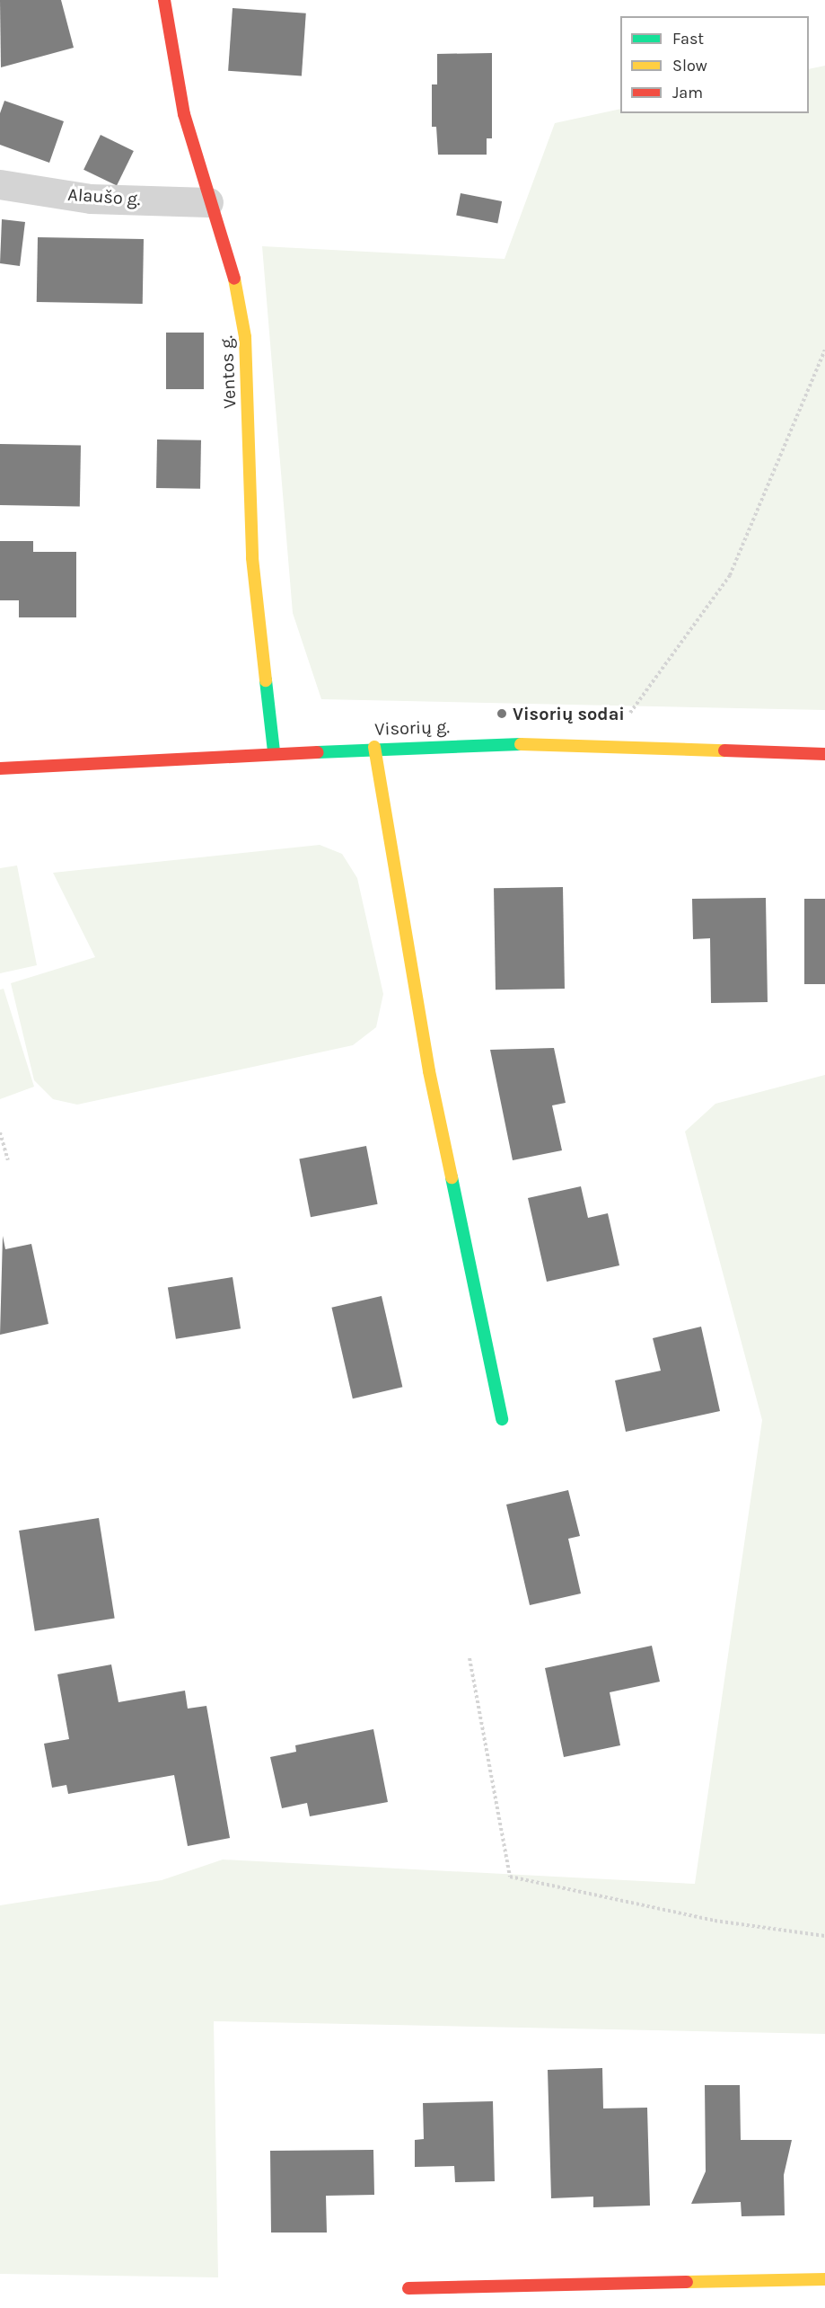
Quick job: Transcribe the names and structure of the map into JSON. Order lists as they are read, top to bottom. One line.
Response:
{"streets":{"street":["Alaušo g.","Ventos g.","Visorių g."]},"crossings":[["Alaušo g.","Ventos g."],["Ventos g.","Visorių g."]],"places":["Visorių sodai"],"legend":["Fast","Slow","Jam"]}
